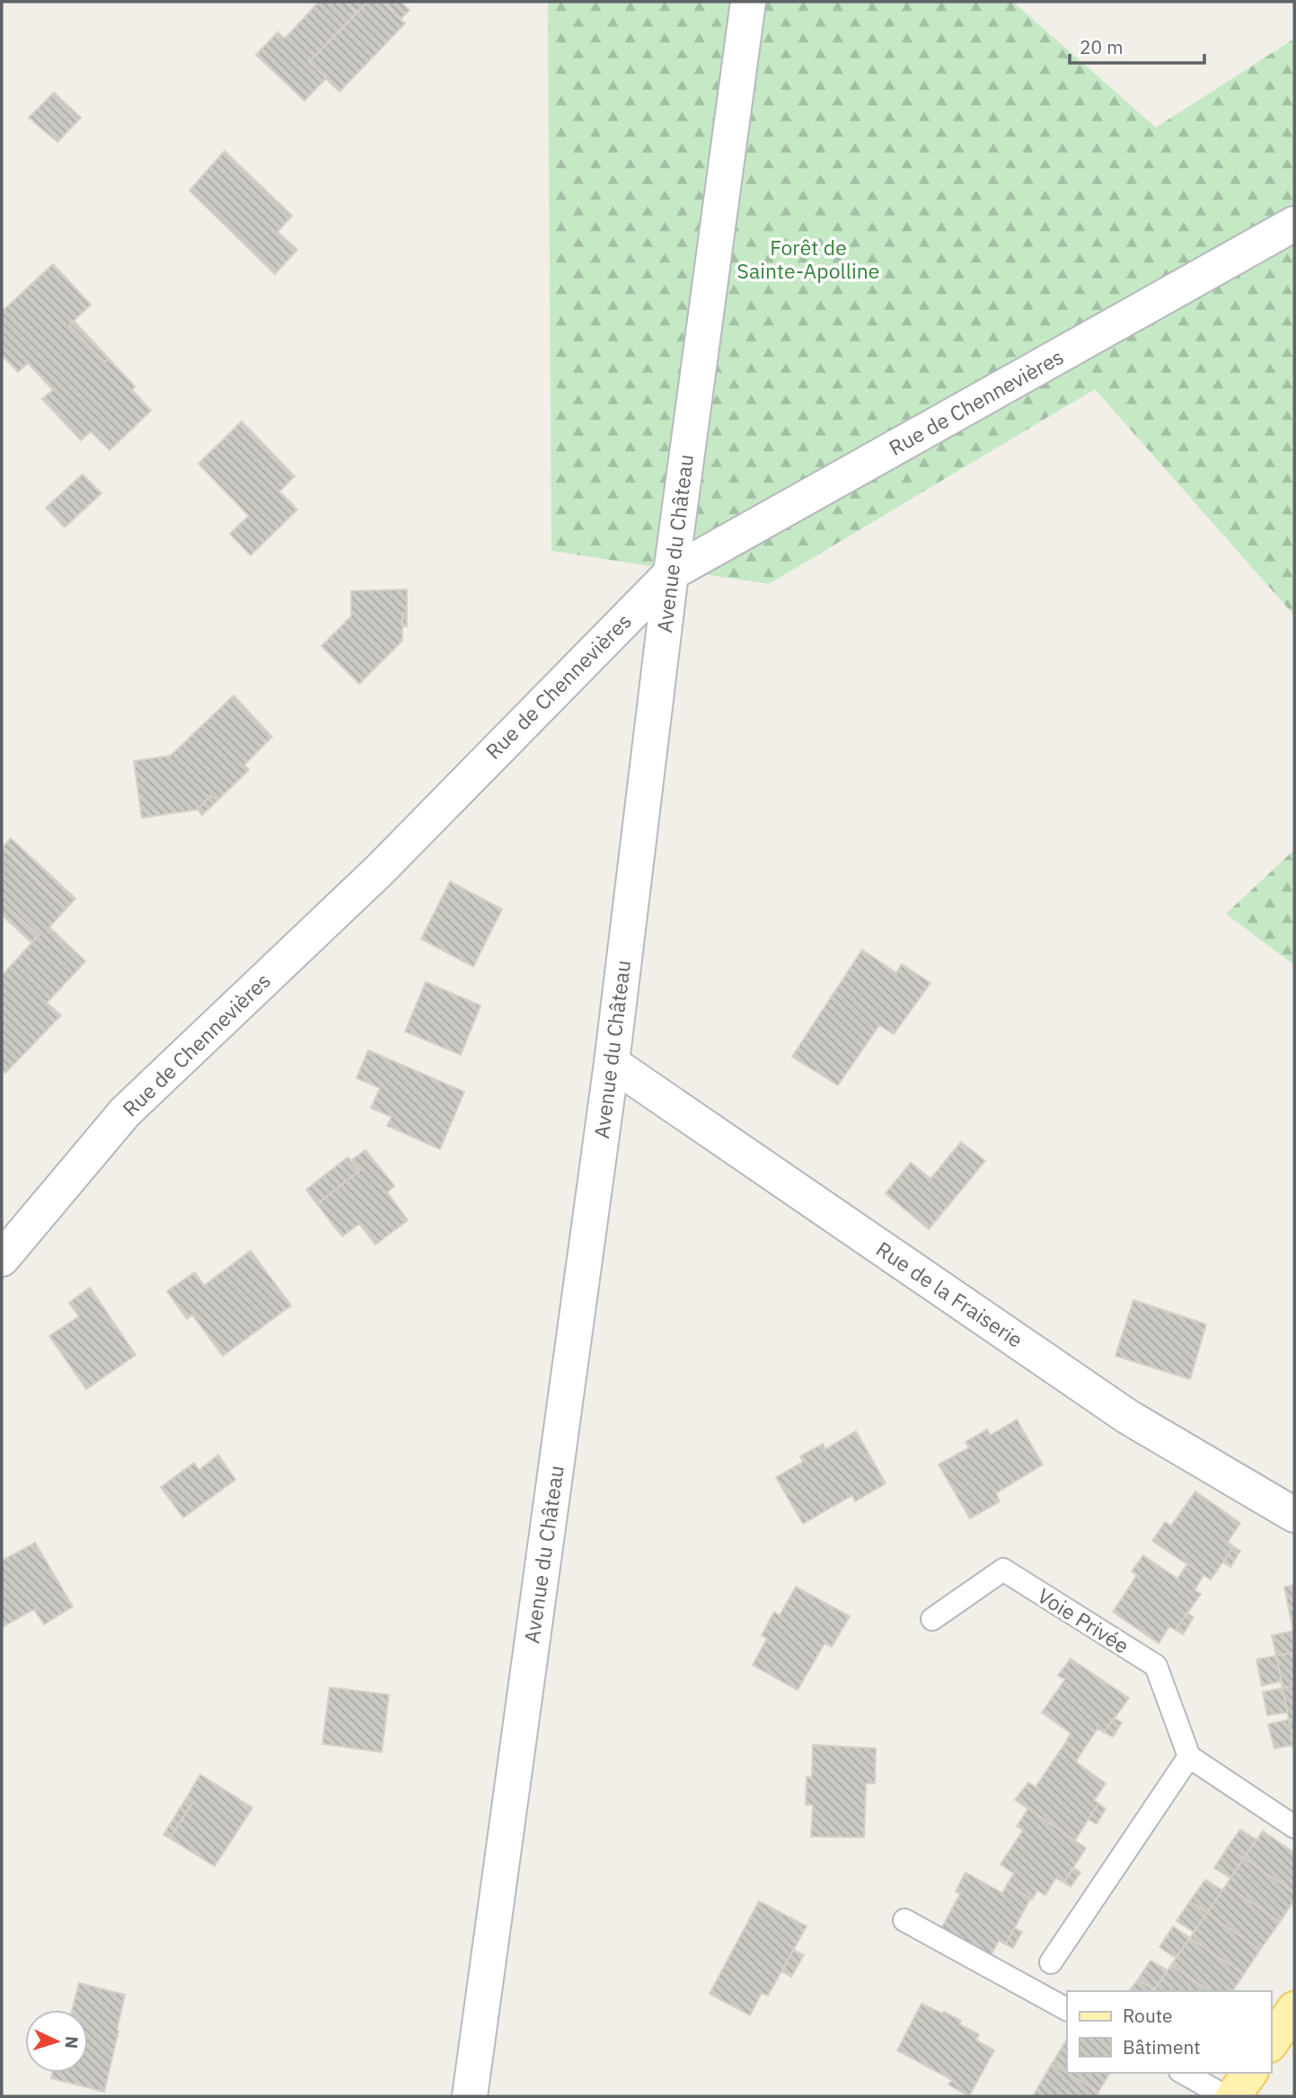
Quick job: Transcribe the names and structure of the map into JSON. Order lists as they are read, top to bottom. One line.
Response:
{"streets":{"street":["Rue de Chennevières","Avenue du Château","Rue de la Fraiserie"],"lane":["Voie Privée"]},"crossings":[["Rue de Chennevières","Avenue du Château"],["Avenue du Château","Rue de la Fraiserie"]],"parks":["Forêt de Sainte-Apolline"],"legend":["Route","Bâtiment"],"scale_bar":"20 m","north":"right"}
